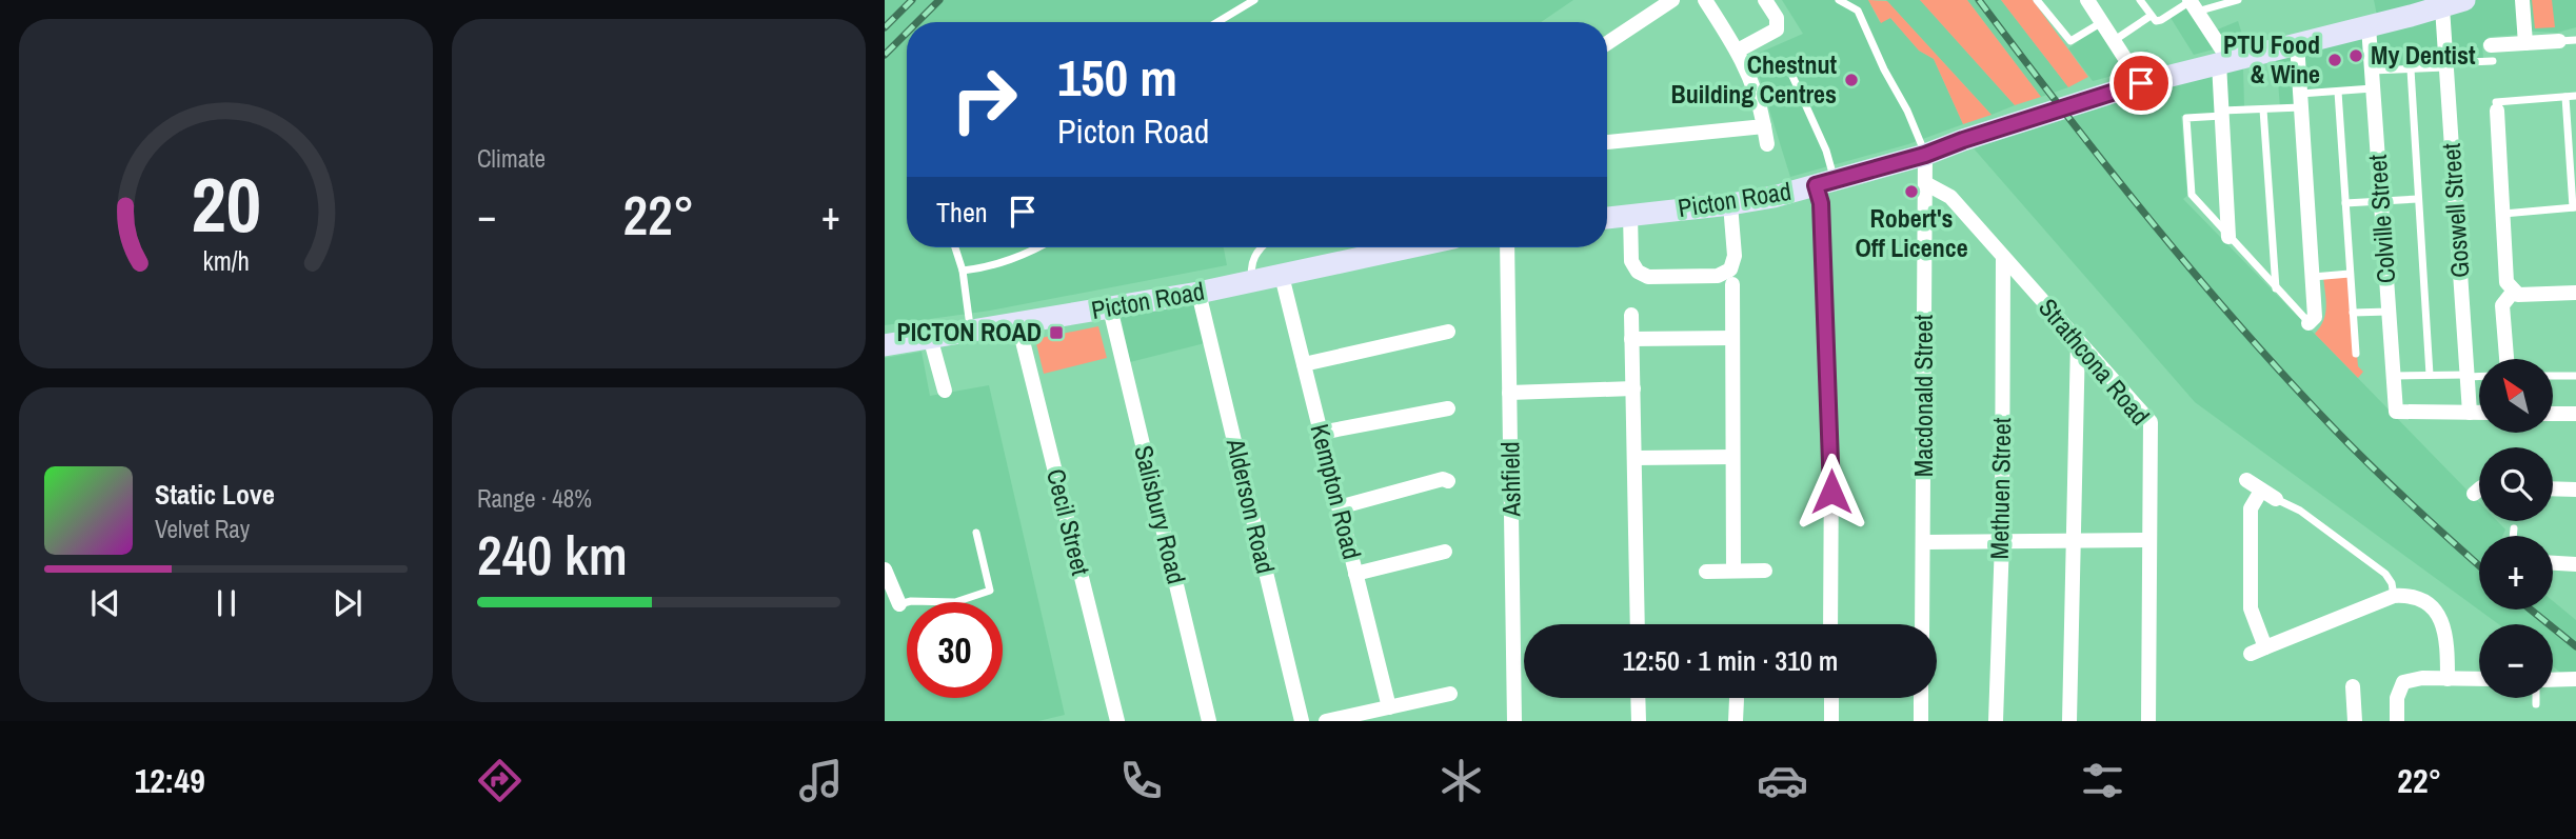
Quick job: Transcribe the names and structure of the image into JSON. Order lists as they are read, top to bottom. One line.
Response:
{"streets":{"main road":["Picton Road"],"street":["Goswell Street","Colville Street","Strathcona Road","Macdonald Street","Ashfield","Methuen Street","Kempton Road","Alderson Road","Salisbury Road","Cecil Street"]},"crossings":[["Picton Road","Goswell Street"],["Picton Road","Colville Street"],["Picton Road","Macdonald Street"],["Picton Road","Kempton Road"],["Picton Road","Alderson Road"],["Picton Road","Salisbury Road"],["Picton Road","Cecil Street"],["Goswell Street","Colville Street"],["Strathcona Road","Macdonald Street"],["Strathcona Road","Methuen Street"]],"places":{"other":["My Dentist","PTU Food & Wine","Chestnut Building Centres","Robert's Off Licence"],"transit":["PICTON ROAD"]},"north":"top left","page":{"tile":["Climate",["Range · 48%","240 km"]],"turn":["150 m","Picton Road"],"then":"Then","heat":["−","22°","+"],"map_buttons":["+","−"],"song":["Static Love","Velvet Ray"],"limit":"30","trip":"12:50 · 1 min · 310 m","tabs":["12:49","22°"],"gauge":["20","km/h"]}}
